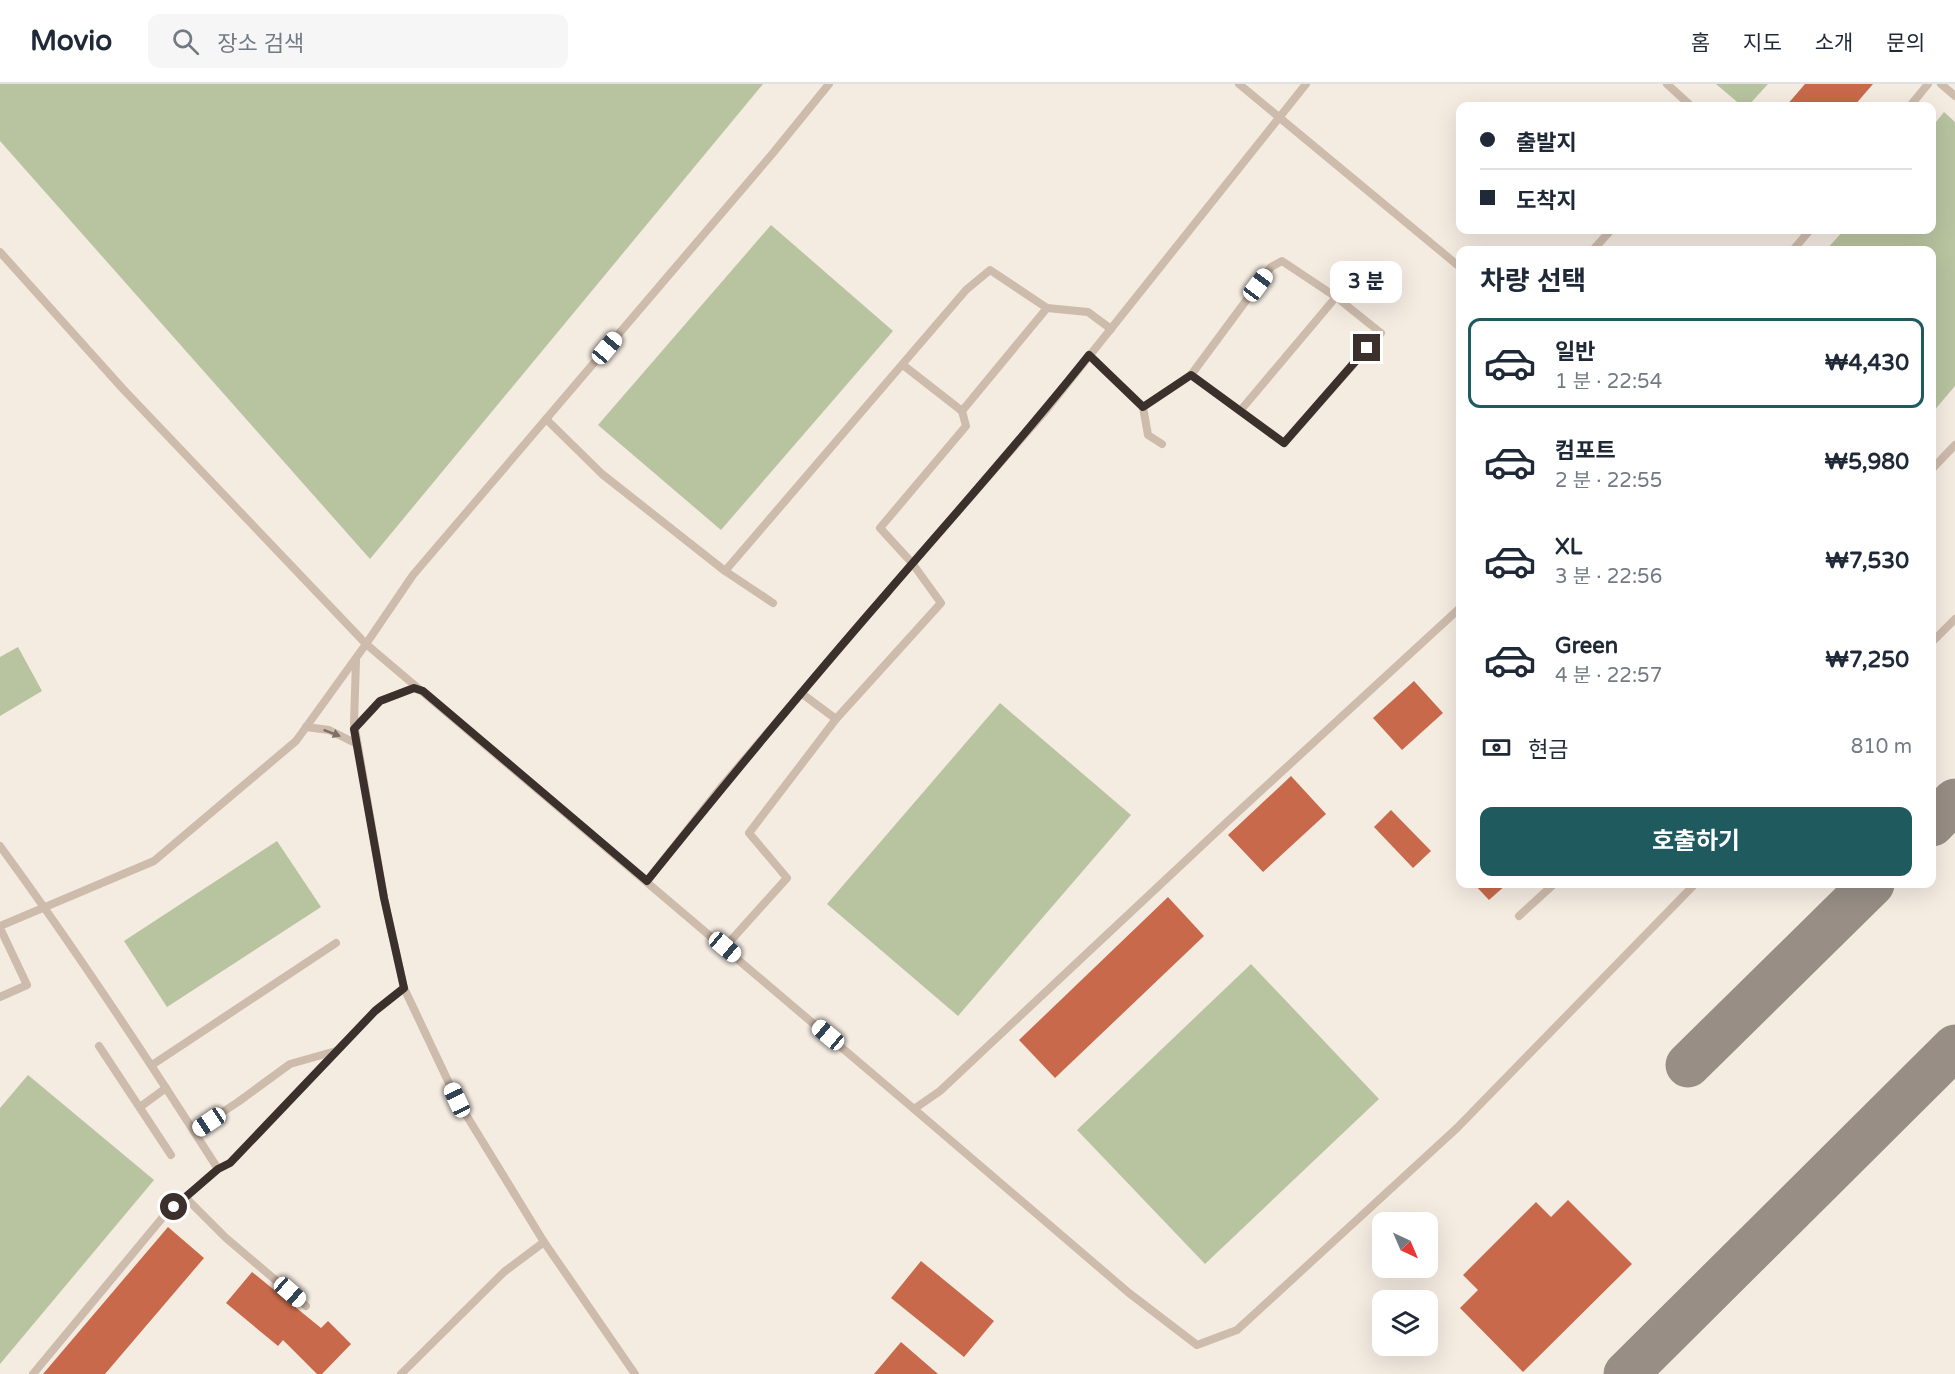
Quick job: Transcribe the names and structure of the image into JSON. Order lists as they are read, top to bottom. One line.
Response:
{"north":"bottom right","page":{"header":"Movio","search":"장소 검색","nav":["홈","지도","소개","문의"],"banner":["출발지","도착지"],"heading":"차량 선택","bubble":"3 분","list":[{"name":"일반","note":"1 분 · 22:54","value":"₩4,430"},{"name":"컴포트","note":"2 분 · 22:55","value":"₩5,980"},{"name":"XL","note":"3 분 · 22:56","value":"₩7,530"},{"name":"Green","note":"4 분 · 22:57","value":"₩7,250"}],"pay":["현금","810 m"],"buttons":"호출하기"}}
